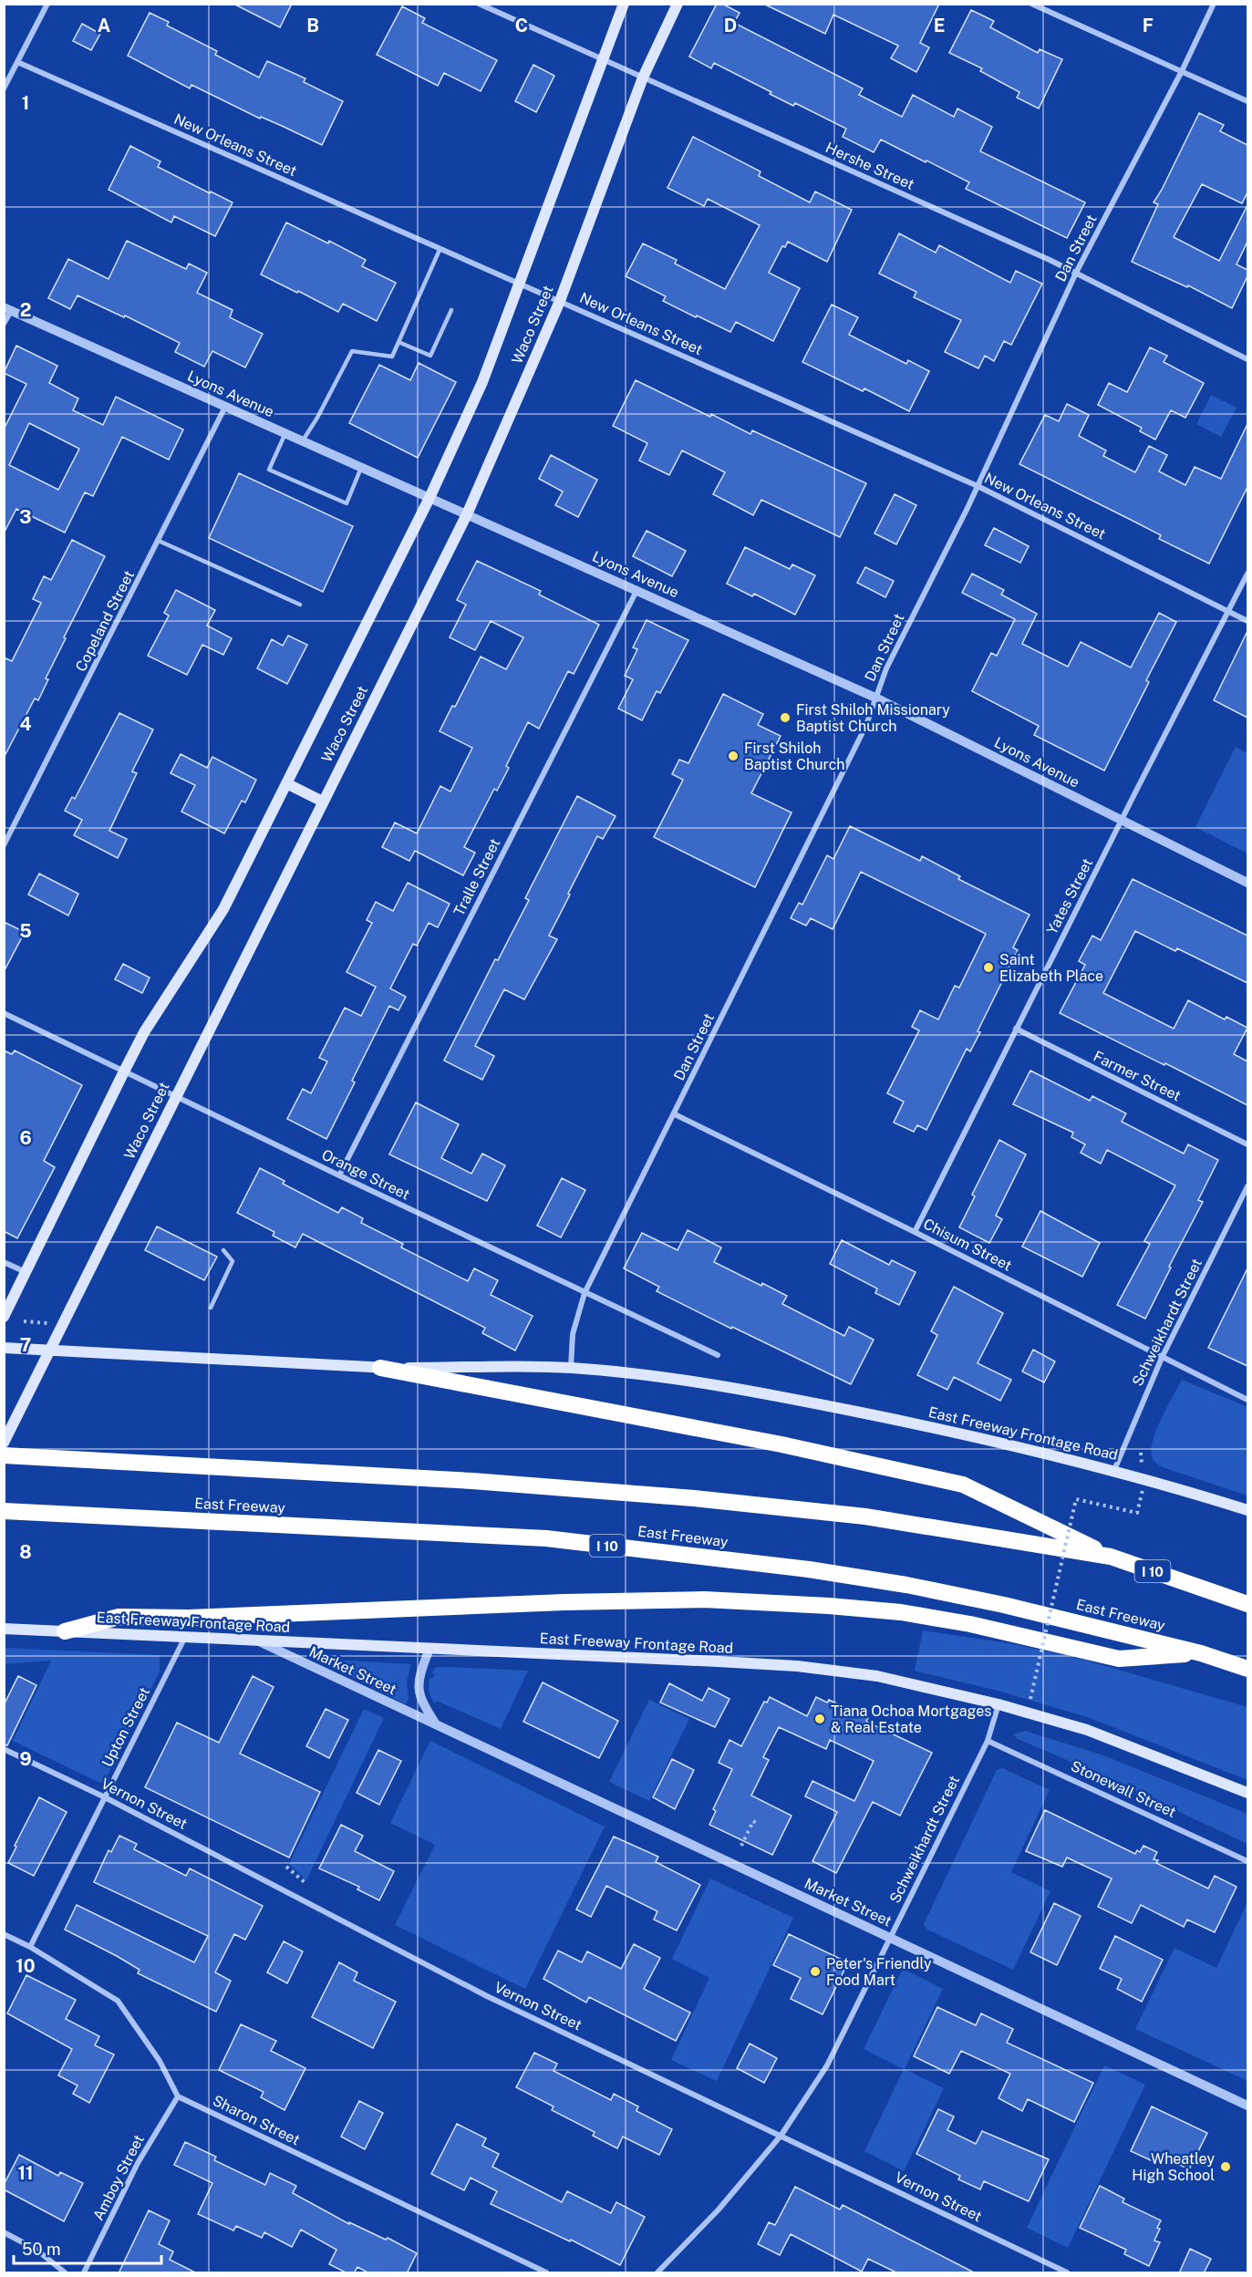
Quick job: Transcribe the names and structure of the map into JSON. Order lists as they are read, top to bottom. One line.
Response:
{"streets":{"highway":["East Freeway","I 10"],"main road":["Waco Street","East Freeway Frontage Road"],"street":["New Orleans Street","Hershe Street","Dan Street","Lyons Avenue","Copeland Street","Tralle Street","Yates Street","Farmer Street","Orange Street","Chisum Street","Schweikhardt Street","Market Street","Upton Street","Stonewall Street","Vernon Street","Sharon Street","Amboy Street"]},"crossings":[["New Orleans Street","Dan Street"],["New Orleans Street","Waco Street"],["New Orleans Street","Yates Street"],["Hershe Street","Dan Street"],["Hershe Street","Waco Street"],["Dan Street","Lyons Avenue"],["Dan Street","Orange Street"],["Dan Street","Chisum Street"],["Dan Street","East Freeway Frontage Road"],["Waco Street","Lyons Avenue"],["Waco Street","Orange Street"],["Waco Street","East Freeway Frontage Road"],["Lyons Avenue","Copeland Street"],["Lyons Avenue","Tralle Street"],["Lyons Avenue","Yates Street"],["Tralle Street","Orange Street"],["Yates Street","Farmer Street"],["Yates Street","Chisum Street"],["Chisum Street","Schweikhardt Street"],["Schweikhardt Street","East Freeway Frontage Road"],["Schweikhardt Street","Market Street"],["Schweikhardt Street","Stonewall Street"],["Schweikhardt Street","Vernon Street"],["East Freeway Frontage Road","Market Street"],["East Freeway Frontage Road","Upton Street"],["Upton Street","Vernon Street"],["Sharon Street","Amboy Street"]],"places":["First Shiloh Missionary Baptist Church","First Shiloh Baptist Church","Saint Elizabeth Place","Tiana Ochoa Mortgages & Real Estate","Peter's Friendly Food Mart","Wheatley High School"],"scale_bar":"50 m","grid":{"columns":["A","B","C","D","E","F"],"rows":["1","2","3","4","5","6","7","8","9","10","11"]}}
